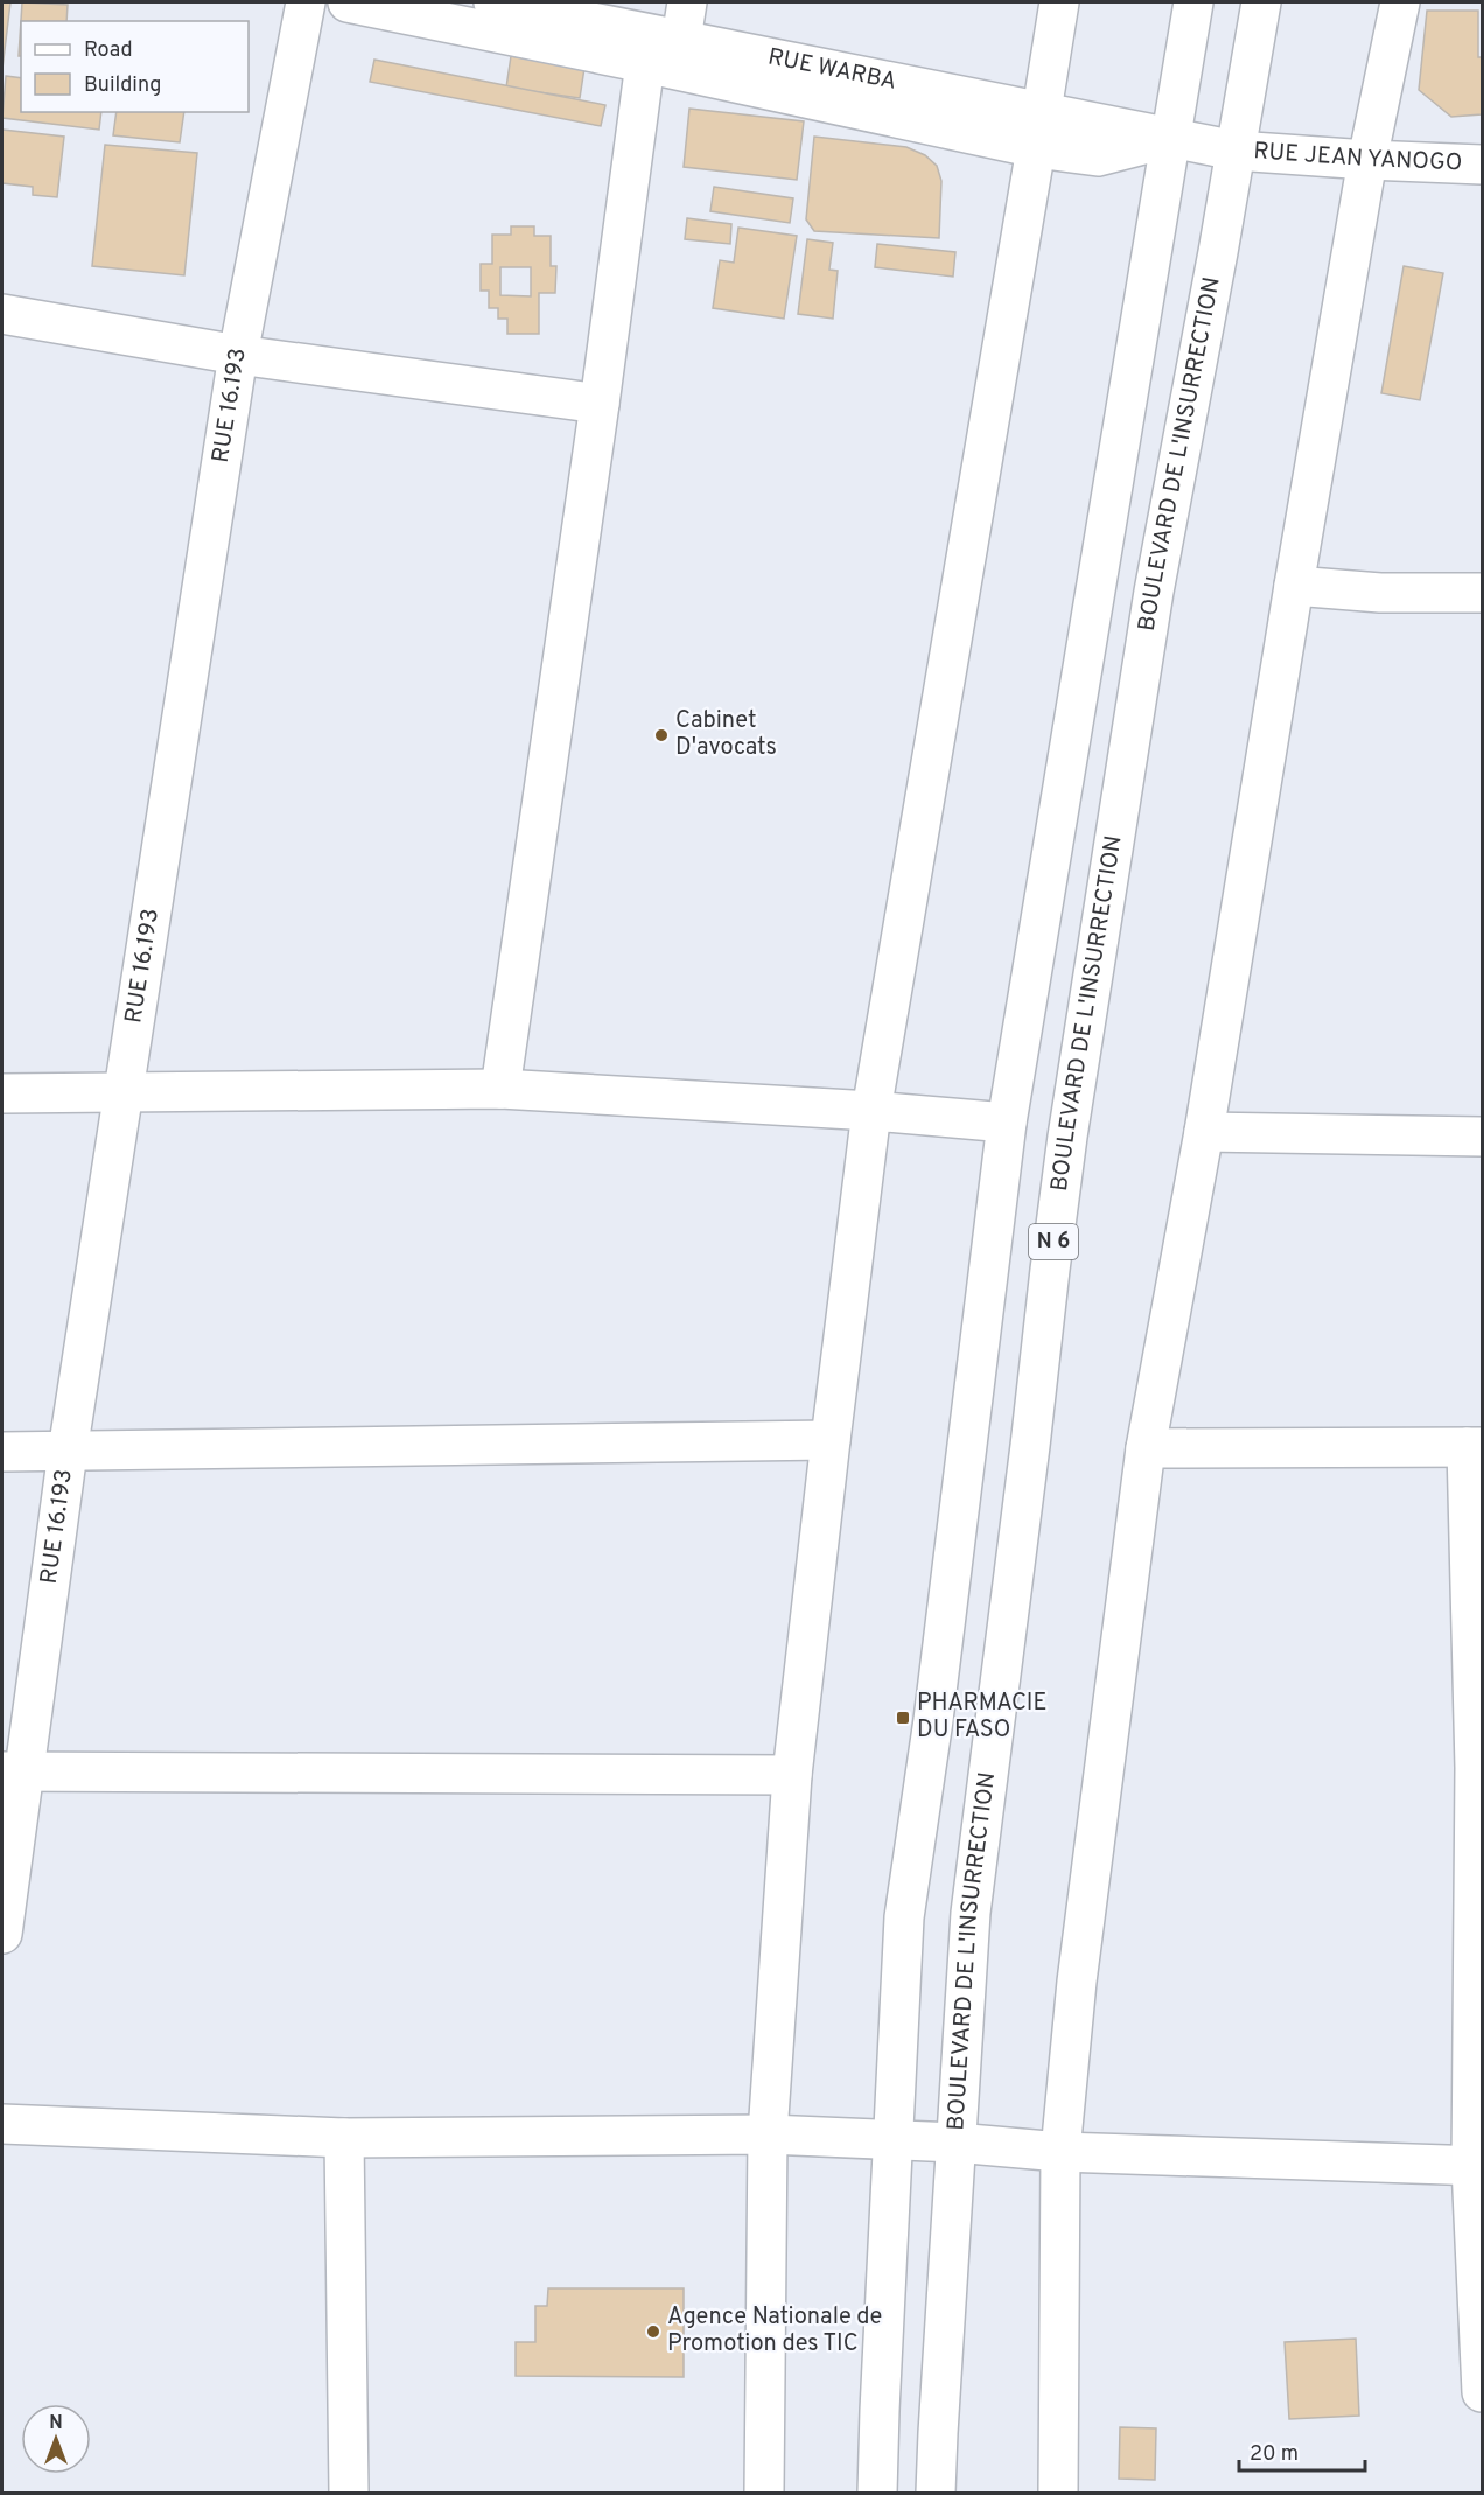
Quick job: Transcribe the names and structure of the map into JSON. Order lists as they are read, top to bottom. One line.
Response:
{"streets":{"street":["RUE WARBA","RUE JEAN YANOGO","RUE 16.193","BOULEVARD DE L'INSURRECTION","N 6"]},"crossings":[["RUE WARBA","RUE JEAN YANOGO"],["RUE JEAN YANOGO","BOULEVARD DE L'INSURRECTION"]],"places":{"other":["Cabinet D'avocats","Agence Nationale de Promotion des TIC"],"transit":["PHARMACIE DU FASO"]},"legend":["Road","Building"],"scale_bar":"20 m","north":"top"}
